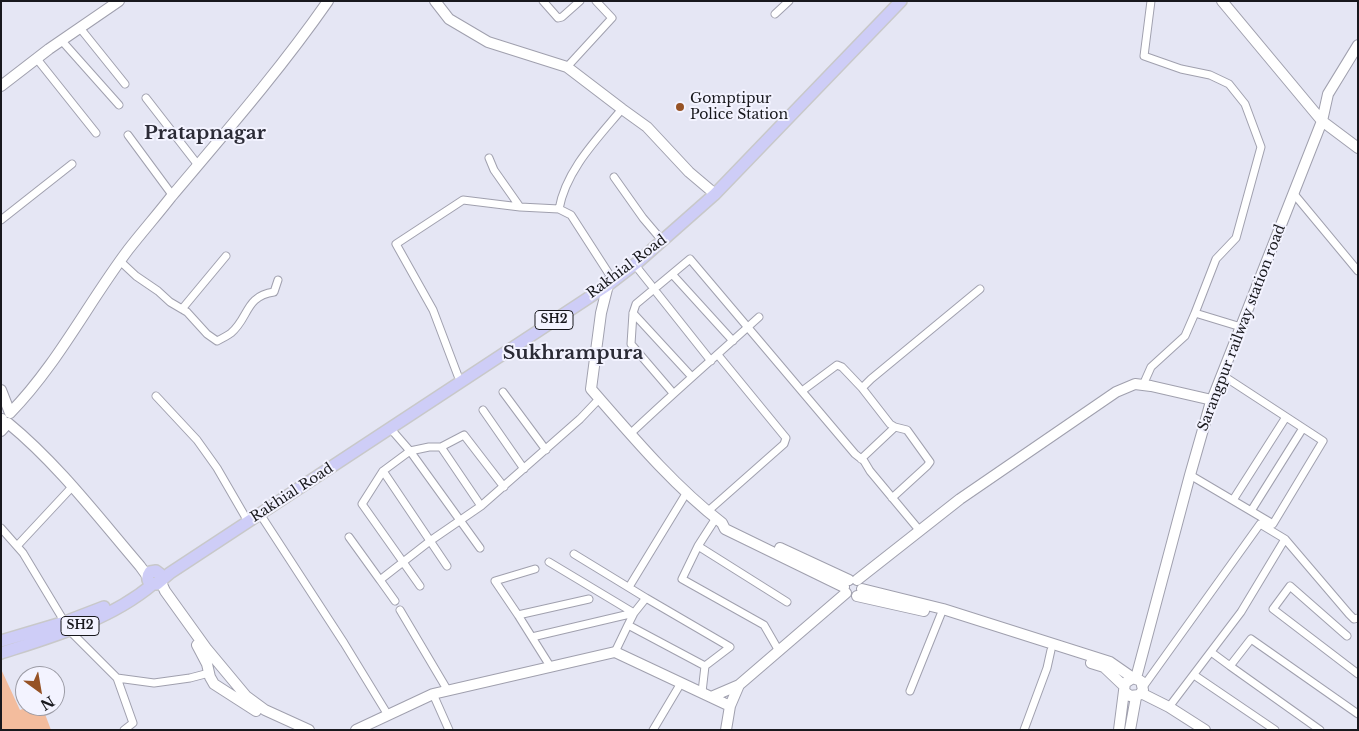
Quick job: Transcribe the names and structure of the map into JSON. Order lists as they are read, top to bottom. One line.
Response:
{"streets":{"main road":["Rakhial Road","SH2"],"street":["Sarangpur railway station road"]},"districts":["Pratapnagar","Sukhrampura"],"places":["Gomptipur Police Station"],"north":"bottom right"}
